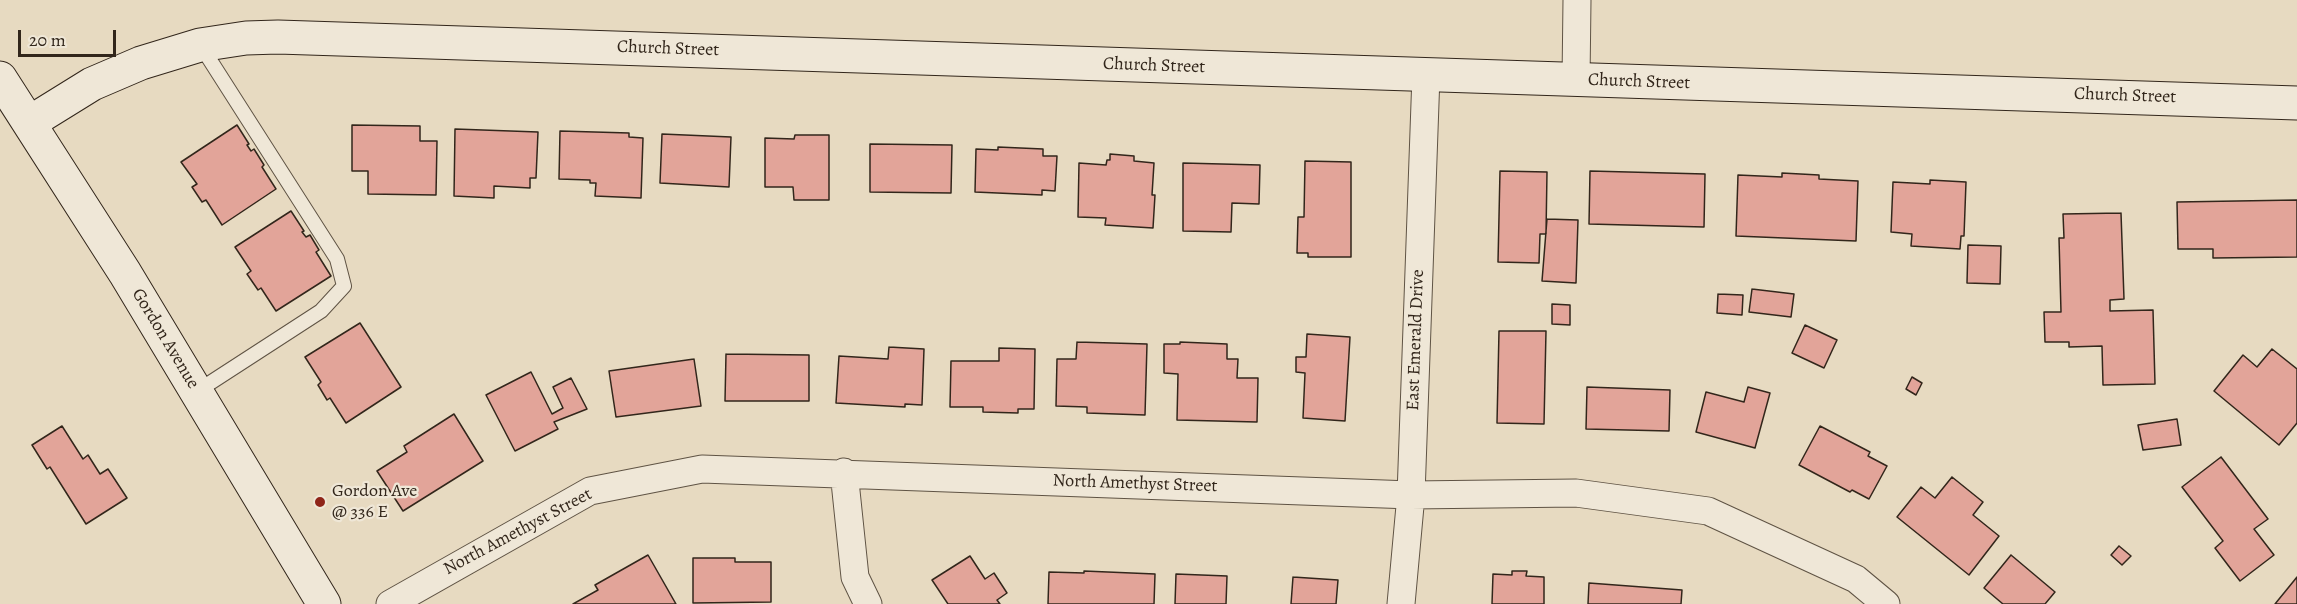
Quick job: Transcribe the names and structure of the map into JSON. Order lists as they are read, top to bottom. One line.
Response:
{"streets":{"street":["Church Street","Gordon Avenue","East Emerald Drive","North Amethyst Street"]},"crossings":[["Church Street","Gordon Avenue"],["Church Street","East Emerald Drive"],["East Emerald Drive","North Amethyst Street"]],"places":["Gordon Ave @ 336 E"],"scale_bar":"20 m"}
